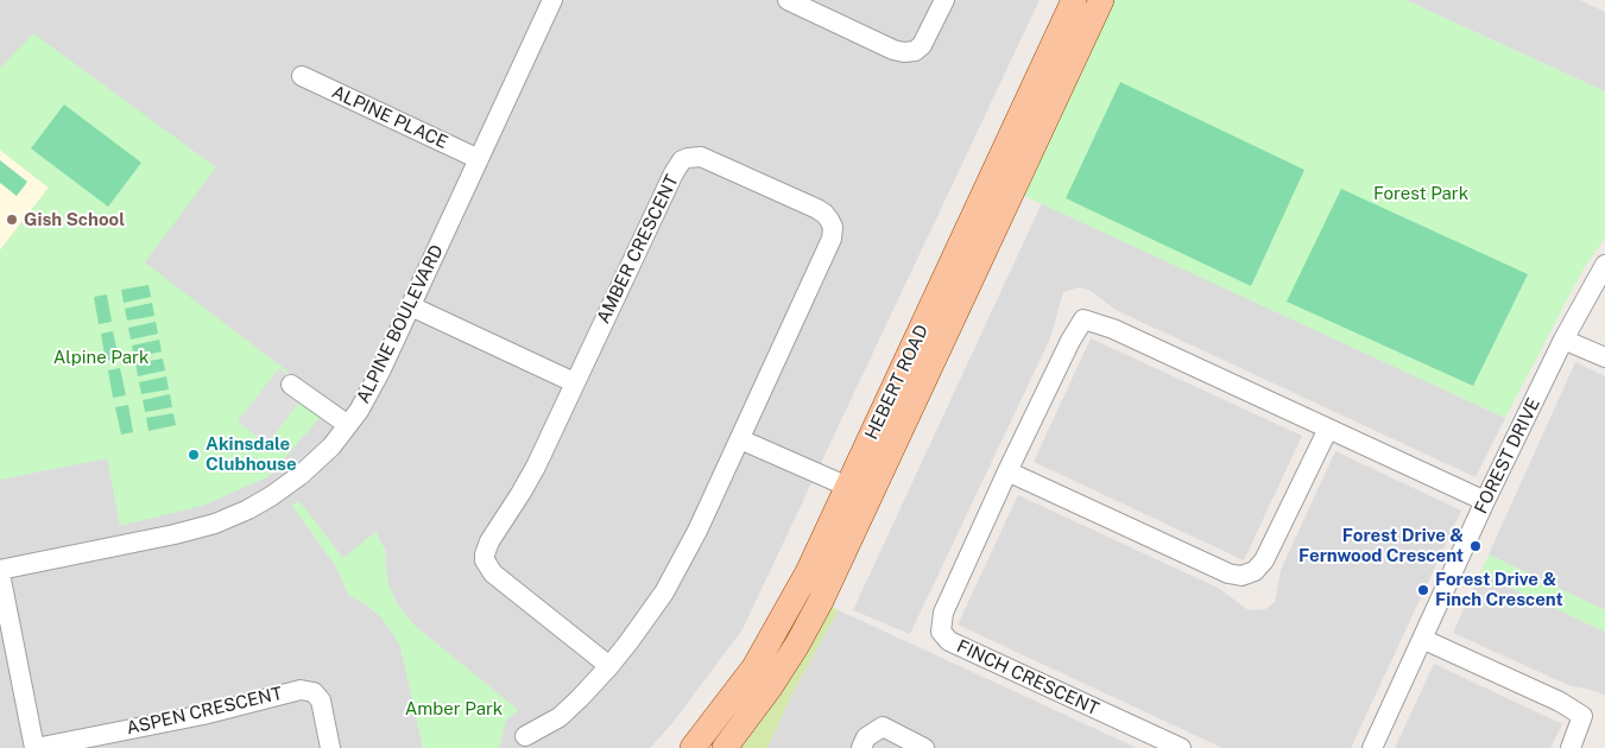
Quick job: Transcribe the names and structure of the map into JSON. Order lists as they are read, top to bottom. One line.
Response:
{"streets":{"main road":["HEBERT ROAD"],"street":["ALPINE PLACE","AMBER CRESCENT","ALPINE BOULEVARD","FOREST DRIVE","FINCH CRESCENT","ASPEN CRESCENT"]},"crossings":[["ALPINE PLACE","ALPINE BOULEVARD"],["ALPINE BOULEVARD","ASPEN CRESCENT"],["FOREST DRIVE","FINCH CRESCENT"]],"parks":["Forest Park","Alpine Park","Amber Park"],"places":["Gish School","Akinsdale Clubhouse","Forest Drive & Fernwood Crescent","Forest Drive & Finch Crescent"]}
